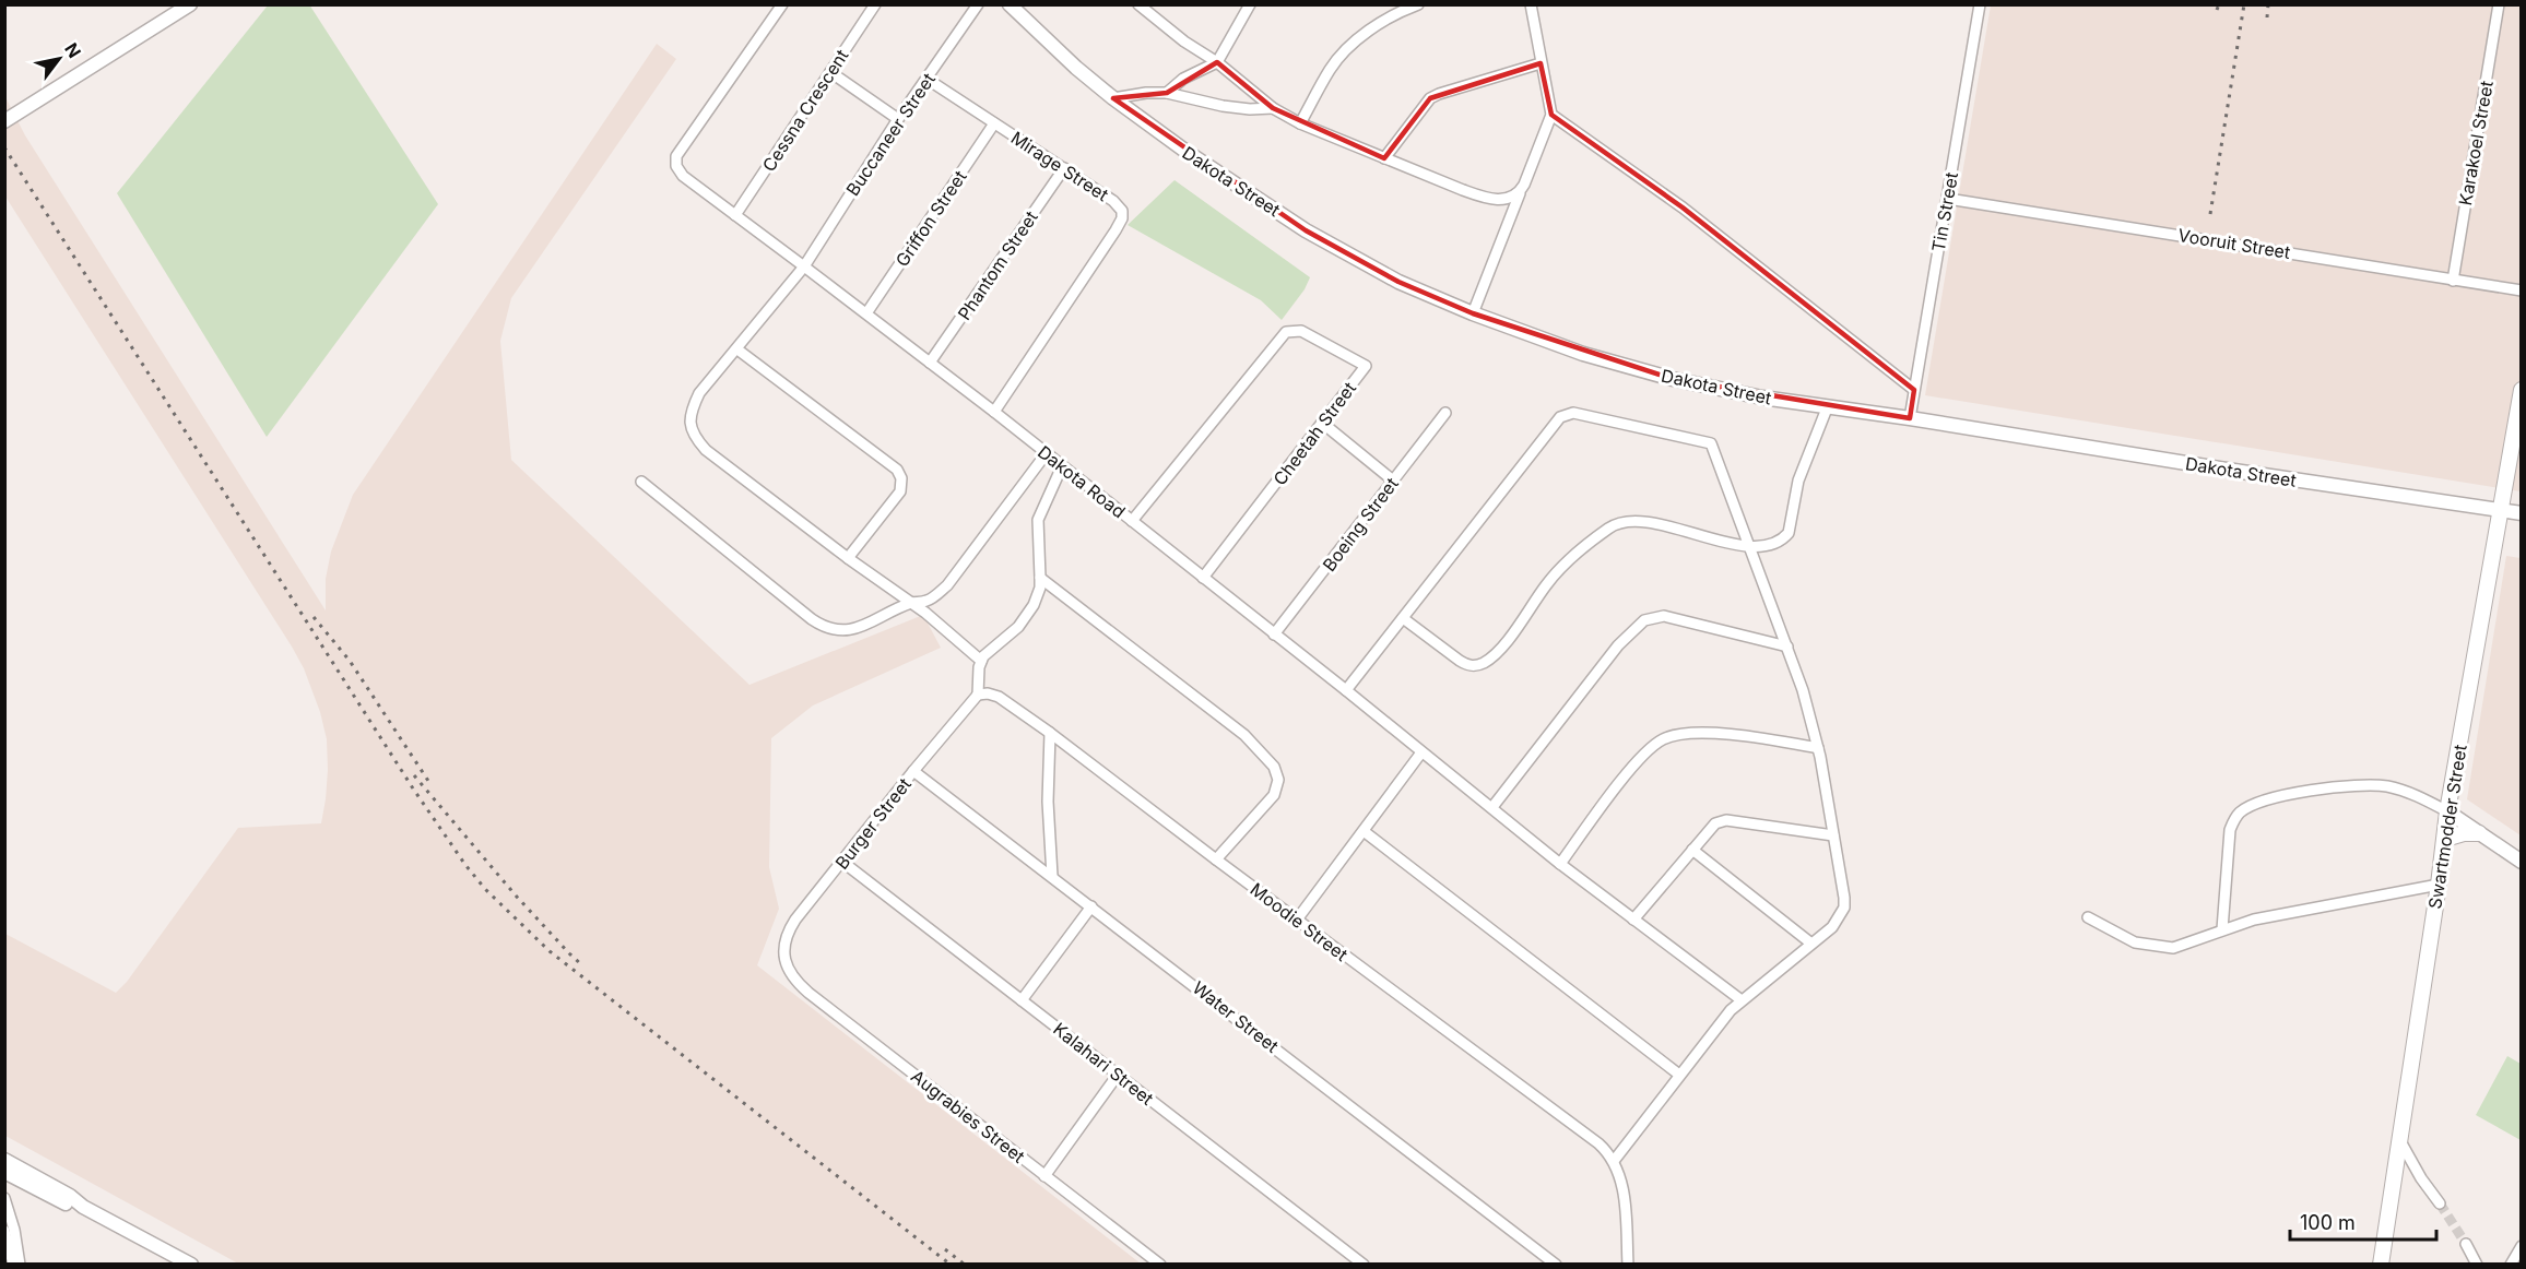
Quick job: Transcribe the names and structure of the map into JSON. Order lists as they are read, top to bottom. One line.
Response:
{"streets":{"main road":["Swartmodder Street"],"street":["Cessna Crescent","Buccaneer Street","Karakoel Street","Mirage Street","Dakota Street","Tin Street","Griffon Street","Vooruit Street","Phantom Street","Cheetah Street","Dakota Road","Boeing Street","Burger Street","Moodie Street","Water Street","Kalahari Street","Augrabies Street"]},"crossings":[["Cessna Crescent","Dakota Road"],["Buccaneer Street","Mirage Street"],["Buccaneer Street","Dakota Road"],["Karakoel Street","Vooruit Street"],["Mirage Street","Griffon Street"],["Mirage Street","Phantom Street"],["Mirage Street","Dakota Road"],["Dakota Street","Tin Street"],["Dakota Street","Swartmodder Street"],["Tin Street","Vooruit Street"],["Griffon Street","Dakota Road"],["Phantom Street","Dakota Road"],["Cheetah Street","Dakota Road"],["Dakota Road","Boeing Street"],["Burger Street","Moodie Street"],["Burger Street","Water Street"],["Burger Street","Kalahari Street"],["Burger Street","Augrabies Street"]],"scale_bar":"100 m","north":"top right"}
